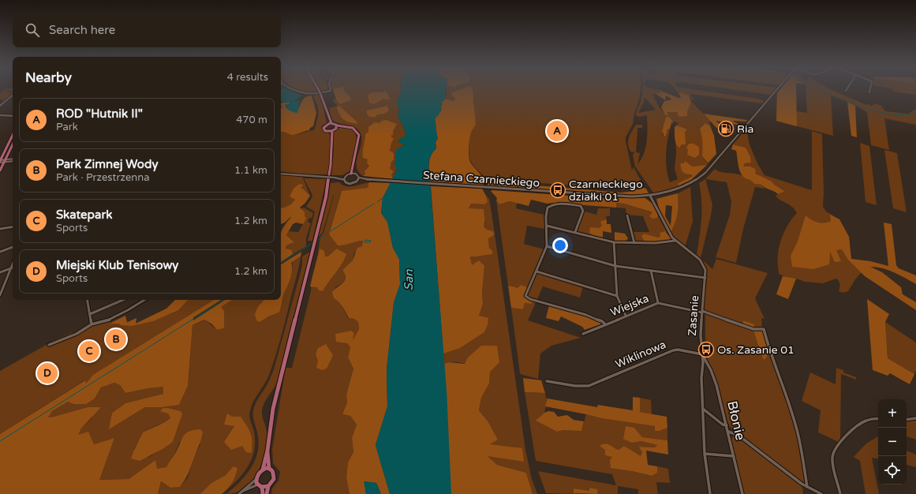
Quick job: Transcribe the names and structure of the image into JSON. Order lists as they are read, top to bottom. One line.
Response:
{"streets":{"street":["Stefana Czarnieckiego","Wiejska","Zasanie","Wiklinowa","Błonie"]},"crossings":[["Stefana Czarnieckiego","Zasanie"],["Wiejska","Zasanie"],["Zasanie","Wiklinowa"],["Zasanie","Błonie"],["Wiklinowa","Błonie"]],"water":["San"],"places":{"fuel station":["Ria"],"bus stop":["Czarnieckiego działki 01","Os. Zasanie 01"]},"page":{"search":"Search here","heading":["Nearby","4 results"],"list":[{"mark":"A","name":"ROD \"Hutnik II\"","note":"Park","value":"470 m"},{"mark":"B","name":"Park Zimnej Wody","note":"Park · Przestrzenna","value":"1.1 km"},{"mark":"C","name":"Skatepark","note":"Sports","value":"1.2 km"},{"mark":"D","name":"Miejski Klub Tenisowy","note":"Sports","value":"1.2 km"}],"pins":["A","B","C","D"],"map_buttons":["+","−"]}}
